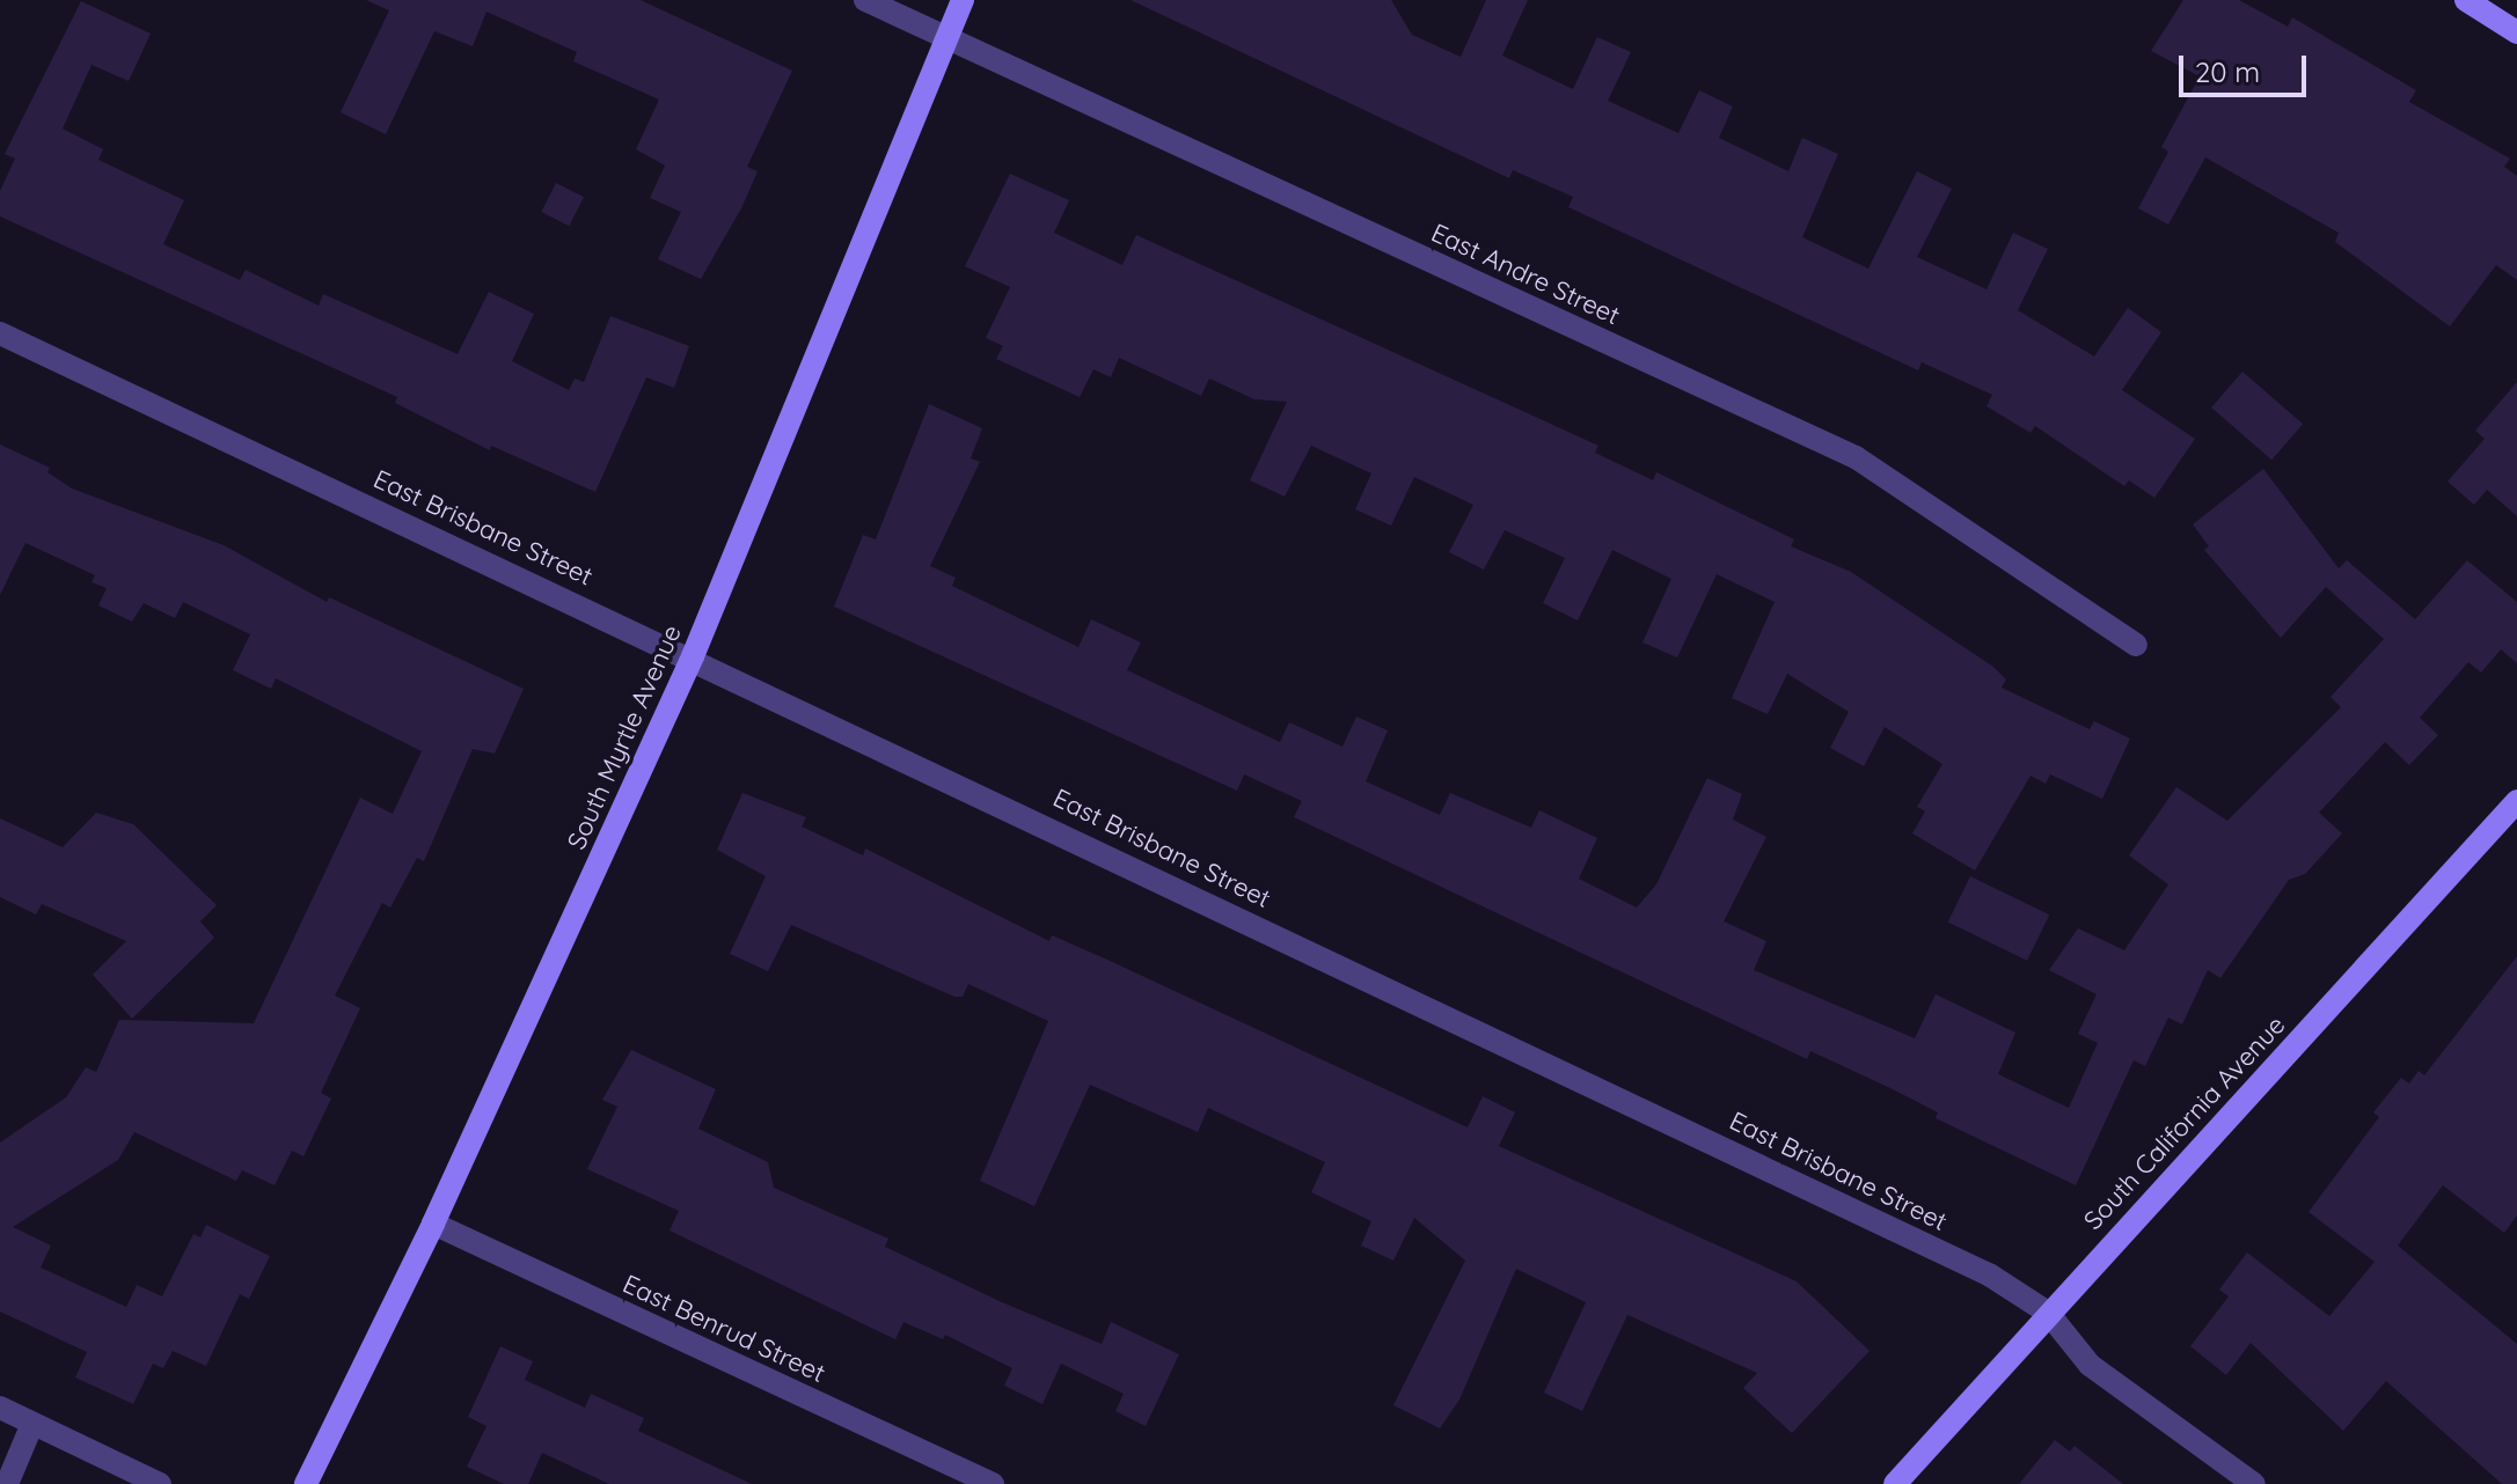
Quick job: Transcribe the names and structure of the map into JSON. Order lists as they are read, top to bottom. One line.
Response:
{"streets":{"main road":["South Myrtle Avenue","South California Avenue"],"street":["East Andre Street","East Brisbane Street","East Benrud Street"]},"crossings":[["East Andre Street","South Myrtle Avenue"],["East Brisbane Street","South Myrtle Avenue"],["East Brisbane Street","South California Avenue"],["South Myrtle Avenue","East Benrud Street"]],"scale_bar":"20 m"}
